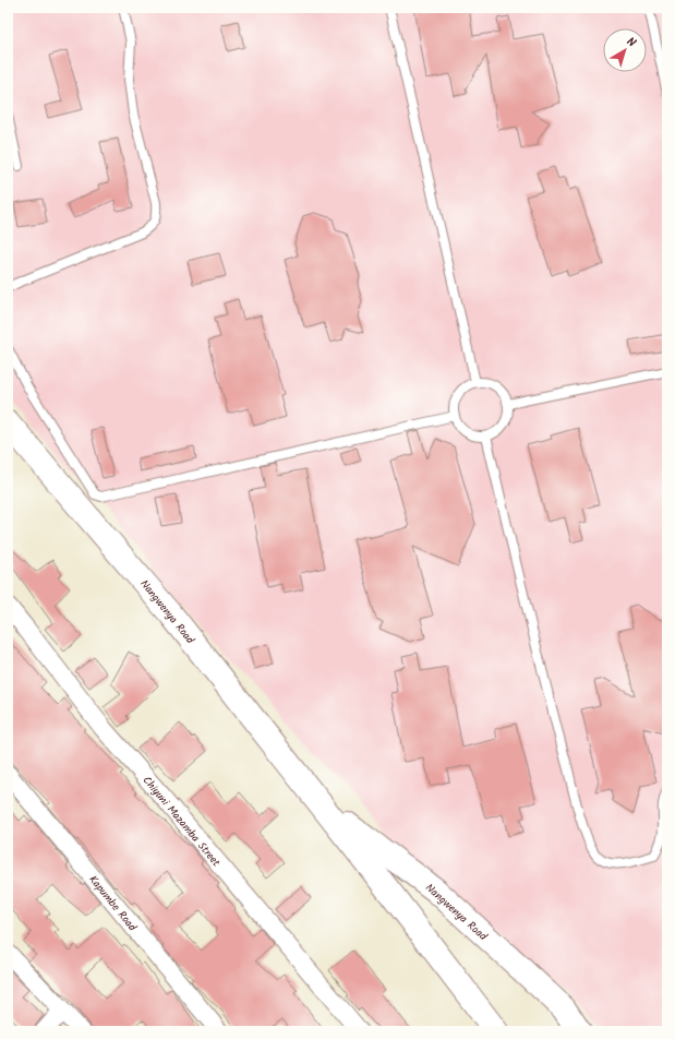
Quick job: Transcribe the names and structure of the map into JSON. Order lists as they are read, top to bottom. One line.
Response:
{"streets":{"main road":["Nangwenya Road"],"street":["Chiyuni Mazamba Street","Kapumbe Road"]},"north":"top right"}
